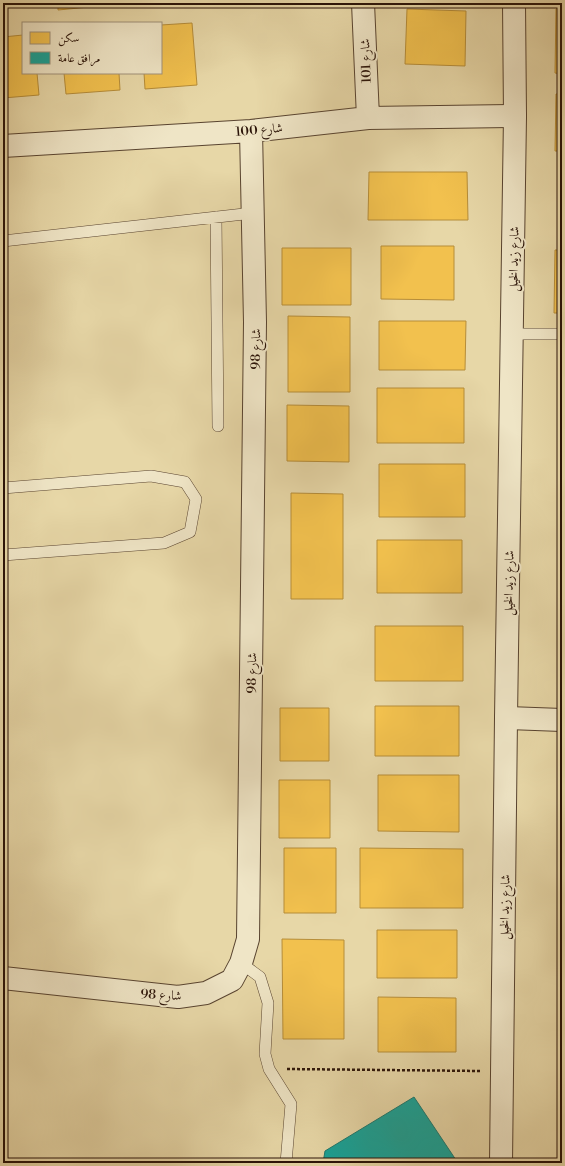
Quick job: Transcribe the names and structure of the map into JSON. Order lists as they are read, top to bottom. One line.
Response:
{"streets":{"street":["شارع 101","شارع 100","شارع زيد الخيل","شارع 98"]},"crossings":[["شارع 101","شارع 100"],["شارع 100","شارع زيد الخيل"],["شارع 100","شارع 98"]],"legend":["سكن","مرافق عامة"]}
